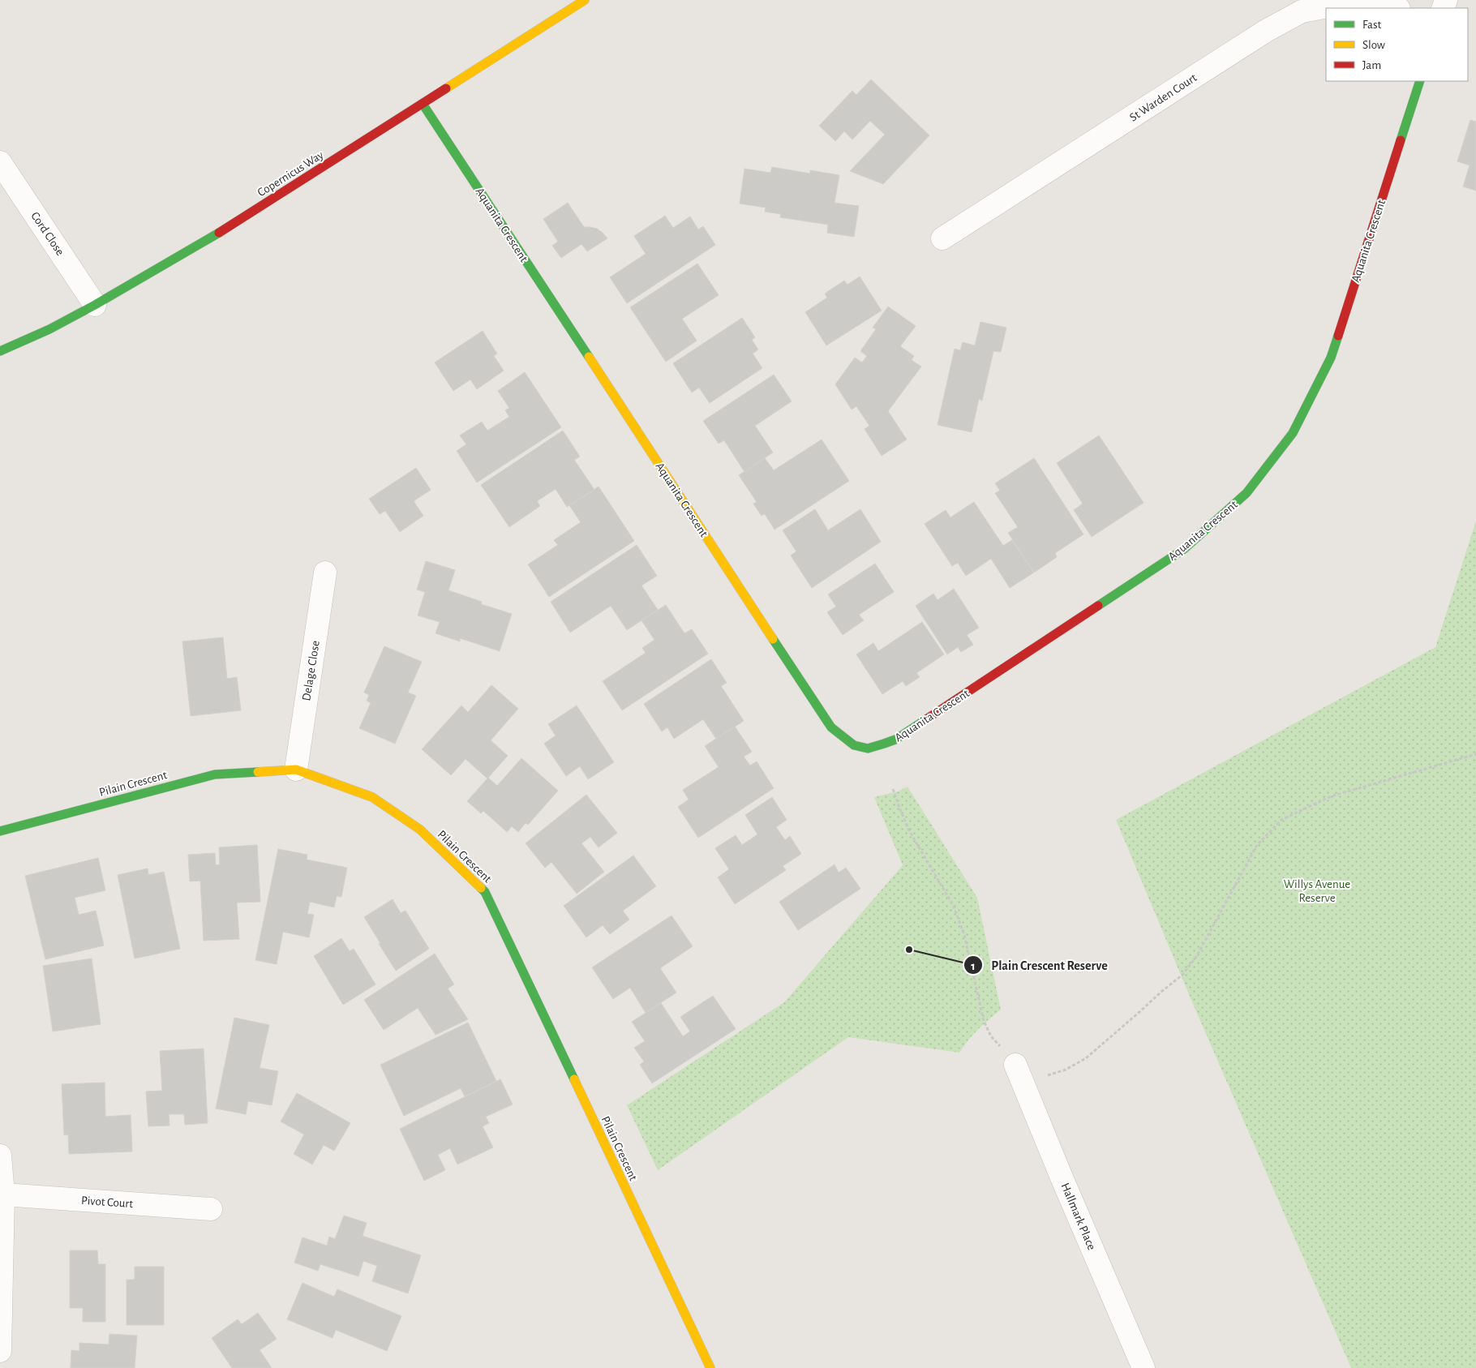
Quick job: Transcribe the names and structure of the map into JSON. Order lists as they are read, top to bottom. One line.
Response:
{"streets":{"street":["St Warden Court","Copernicus Way","Aquanita Crescent","Cord Close","Delage Close","Pilain Crescent","Pivot Court","Hallmark Place"]},"crossings":[["Copernicus Way","Aquanita Crescent"],["Copernicus Way","Cord Close"],["Delage Close","Pilain Crescent"]],"parks":["Willys Avenue Reserve"],"places":["Plain Crescent Reserve"],"legend":["Fast","Slow","Jam"]}
